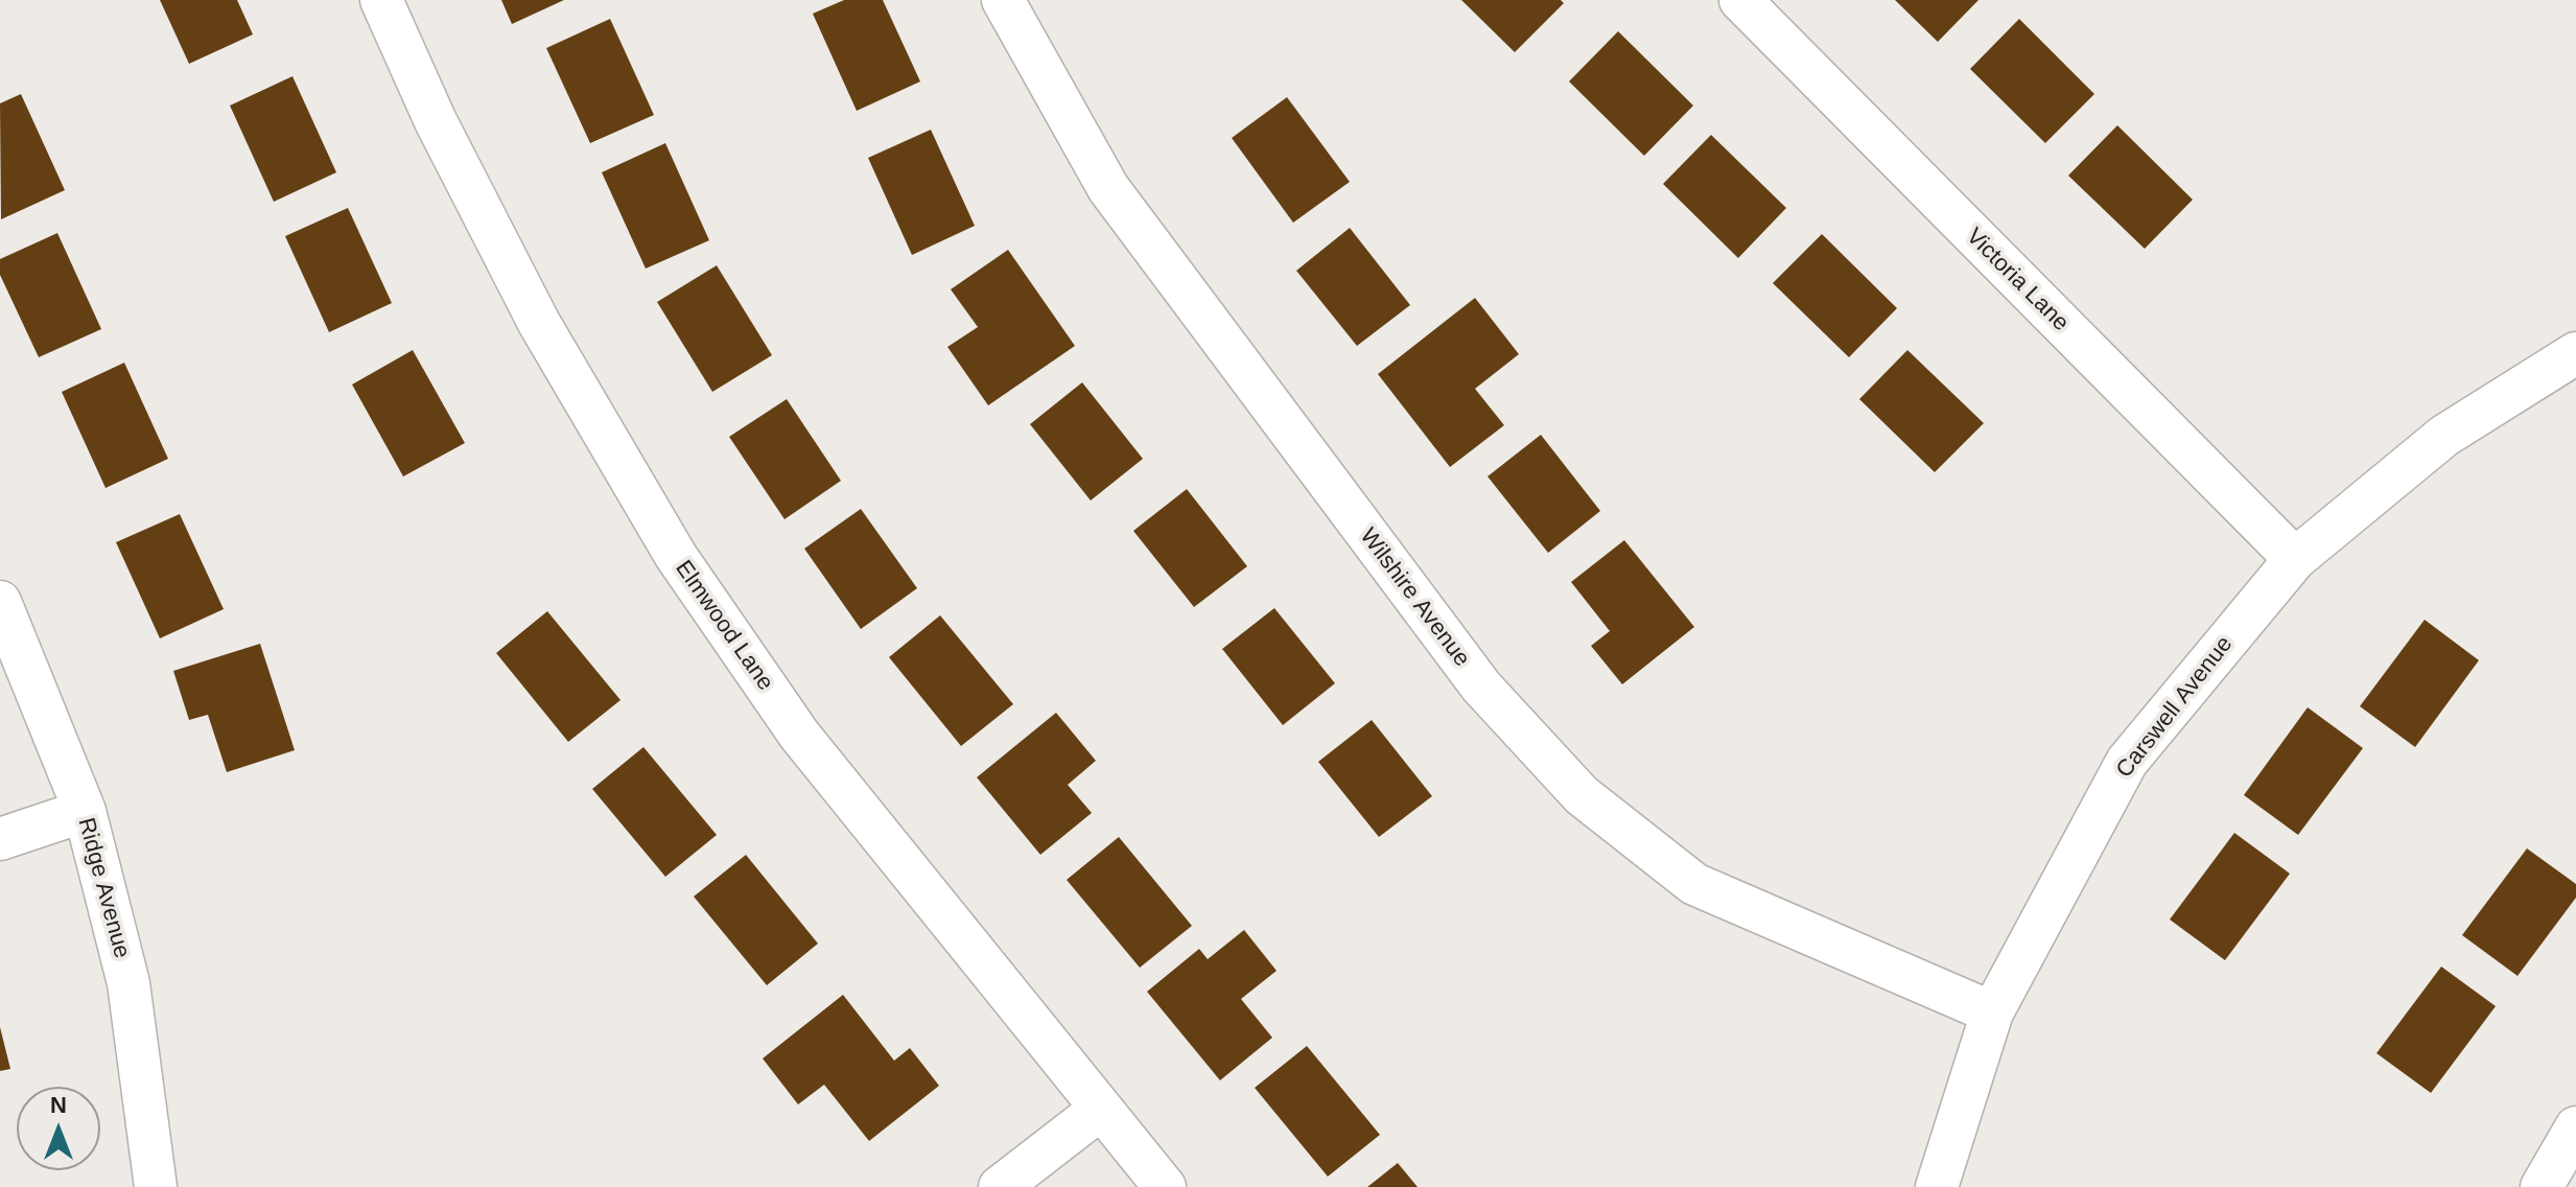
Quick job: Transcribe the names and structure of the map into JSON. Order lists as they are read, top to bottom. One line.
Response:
{"streets":{"street":["Victoria Lane","Wilshire Avenue","Elmwood Lane","Carswell Avenue","Ridge Avenue"]},"crossings":[["Victoria Lane","Carswell Avenue"],["Wilshire Avenue","Carswell Avenue"]],"north":"top"}
